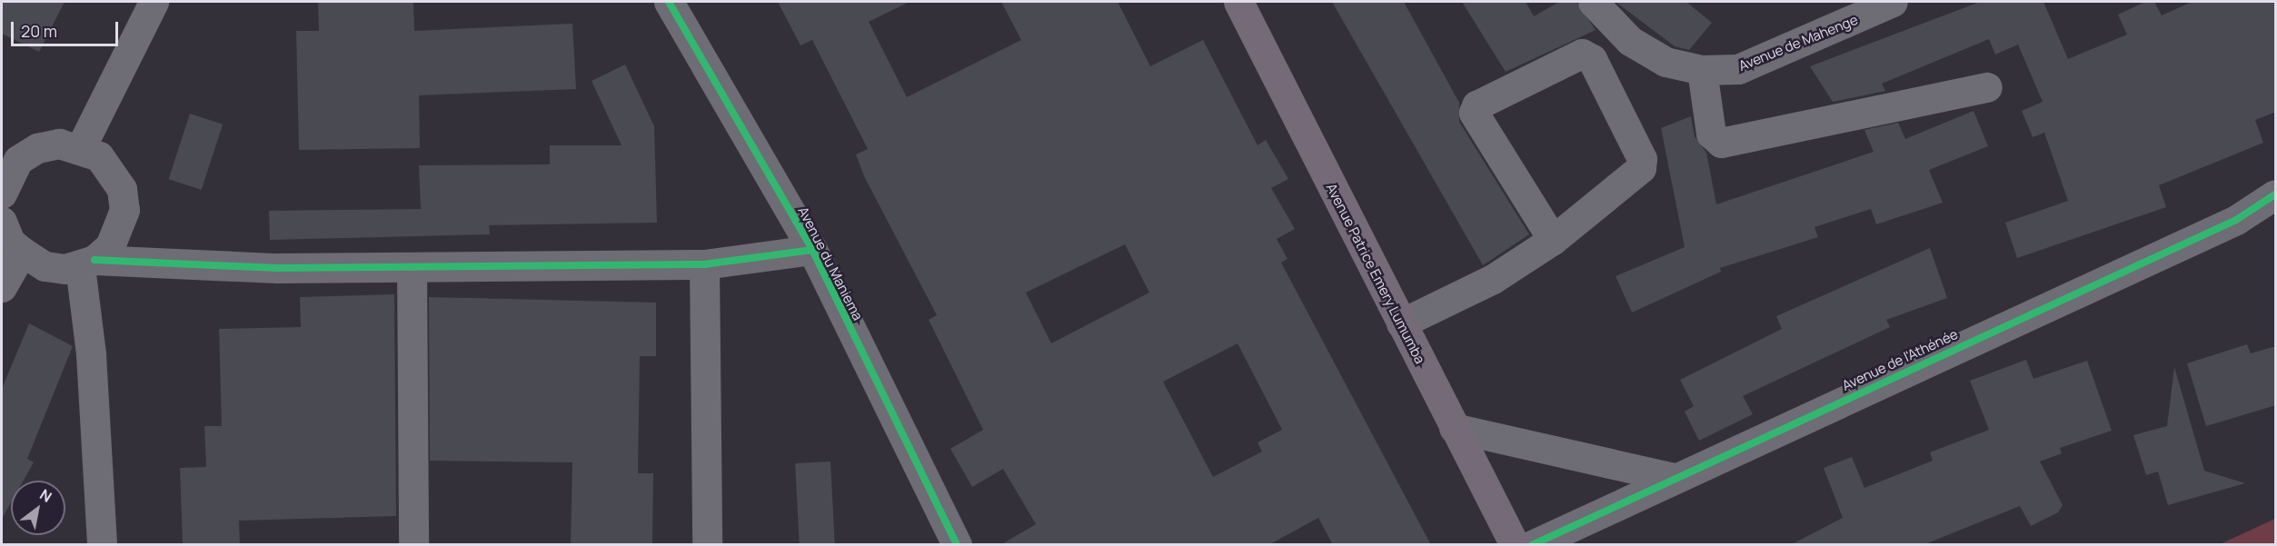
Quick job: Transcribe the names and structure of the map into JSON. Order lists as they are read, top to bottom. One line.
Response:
{"streets":{"main road":["Avenue Patrice Emery Lumumba"],"street":["Avenue de Mahenge","Avenue du Maniema","Avenue de l'Athénée"]},"scale_bar":"20 m","north":"top right"}
